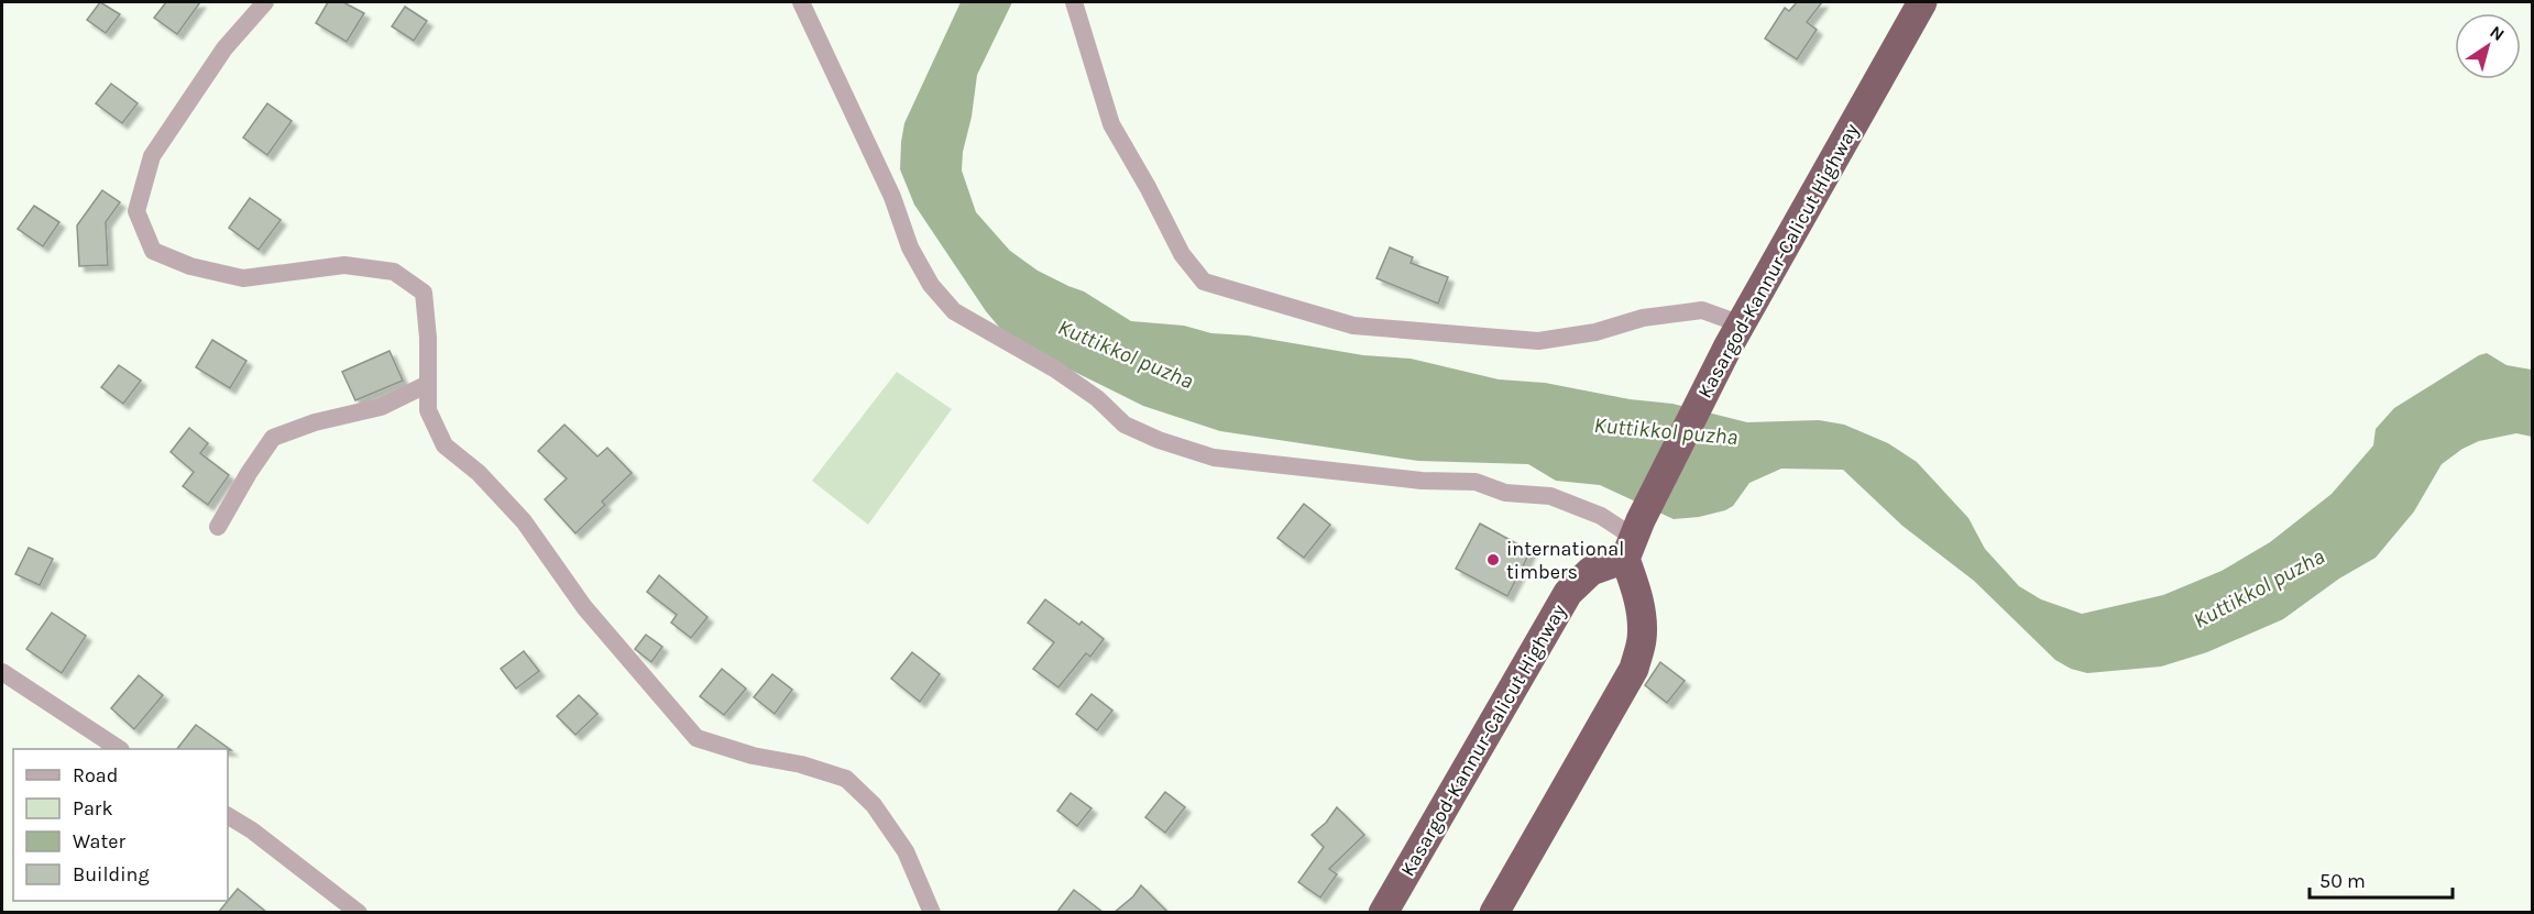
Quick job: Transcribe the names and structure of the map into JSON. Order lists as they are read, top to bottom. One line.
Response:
{"streets":{"highway":["Kasargod-Kannur-Calicut Highway"]},"water":["Kuttikkol puzha"],"places":["international timbers"],"legend":["Road","Park","Water","Building"],"scale_bar":"50 m","north":"top right"}
